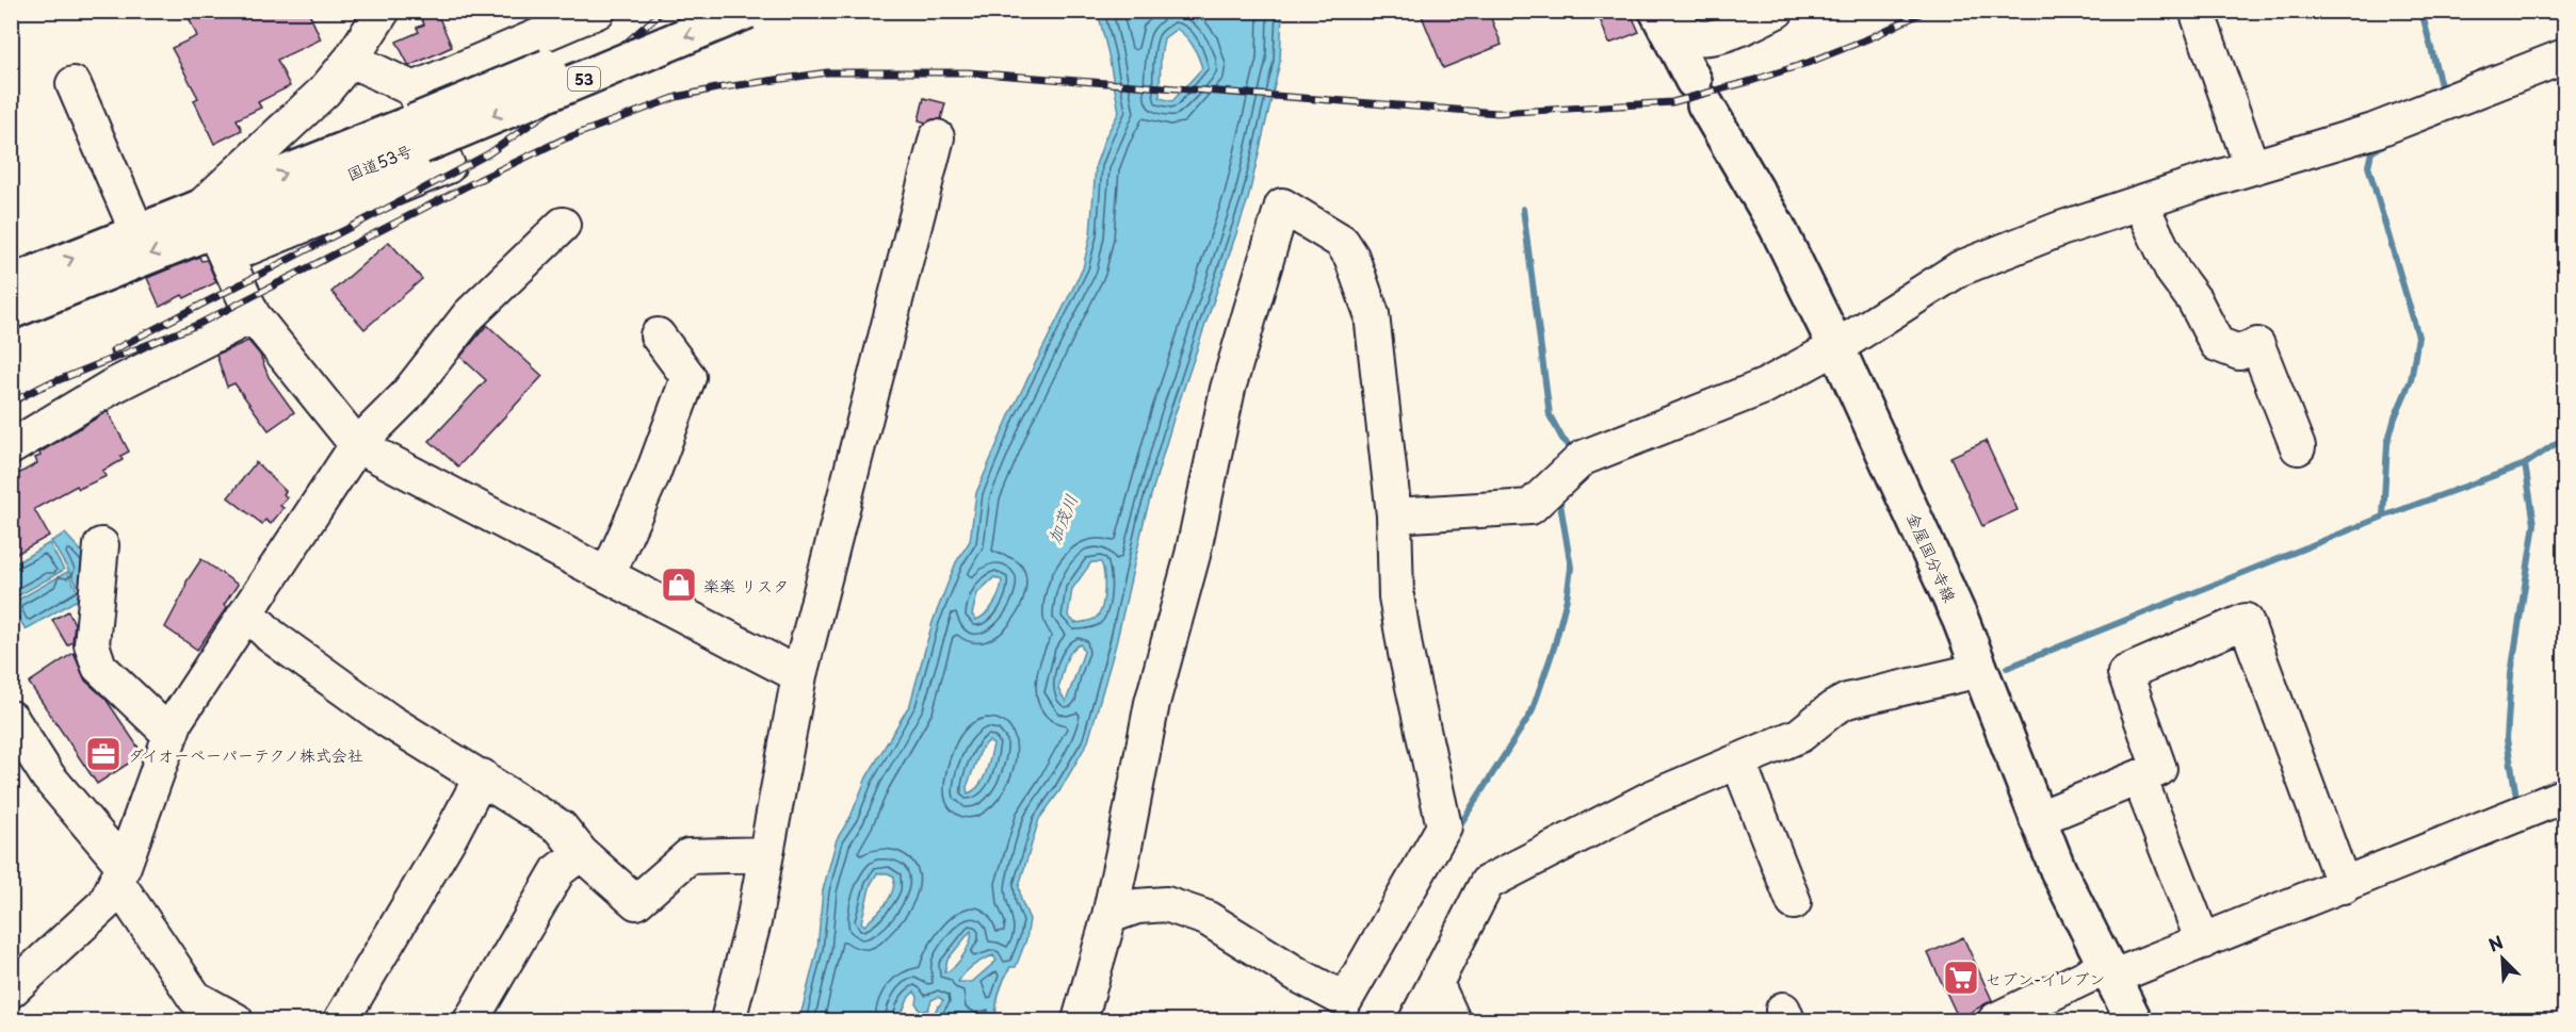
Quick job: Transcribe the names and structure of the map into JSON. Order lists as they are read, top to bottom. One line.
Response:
{"streets":{"main road":["53","国道53号","金屋国分寺線"]},"water":["加茂川"],"places":{"shop":["楽楽 リスタ"],"office":["ダイオーペーパーテクノ株式会社"],"supermarket":["セブン-イレブン"]},"north":"top left"}
